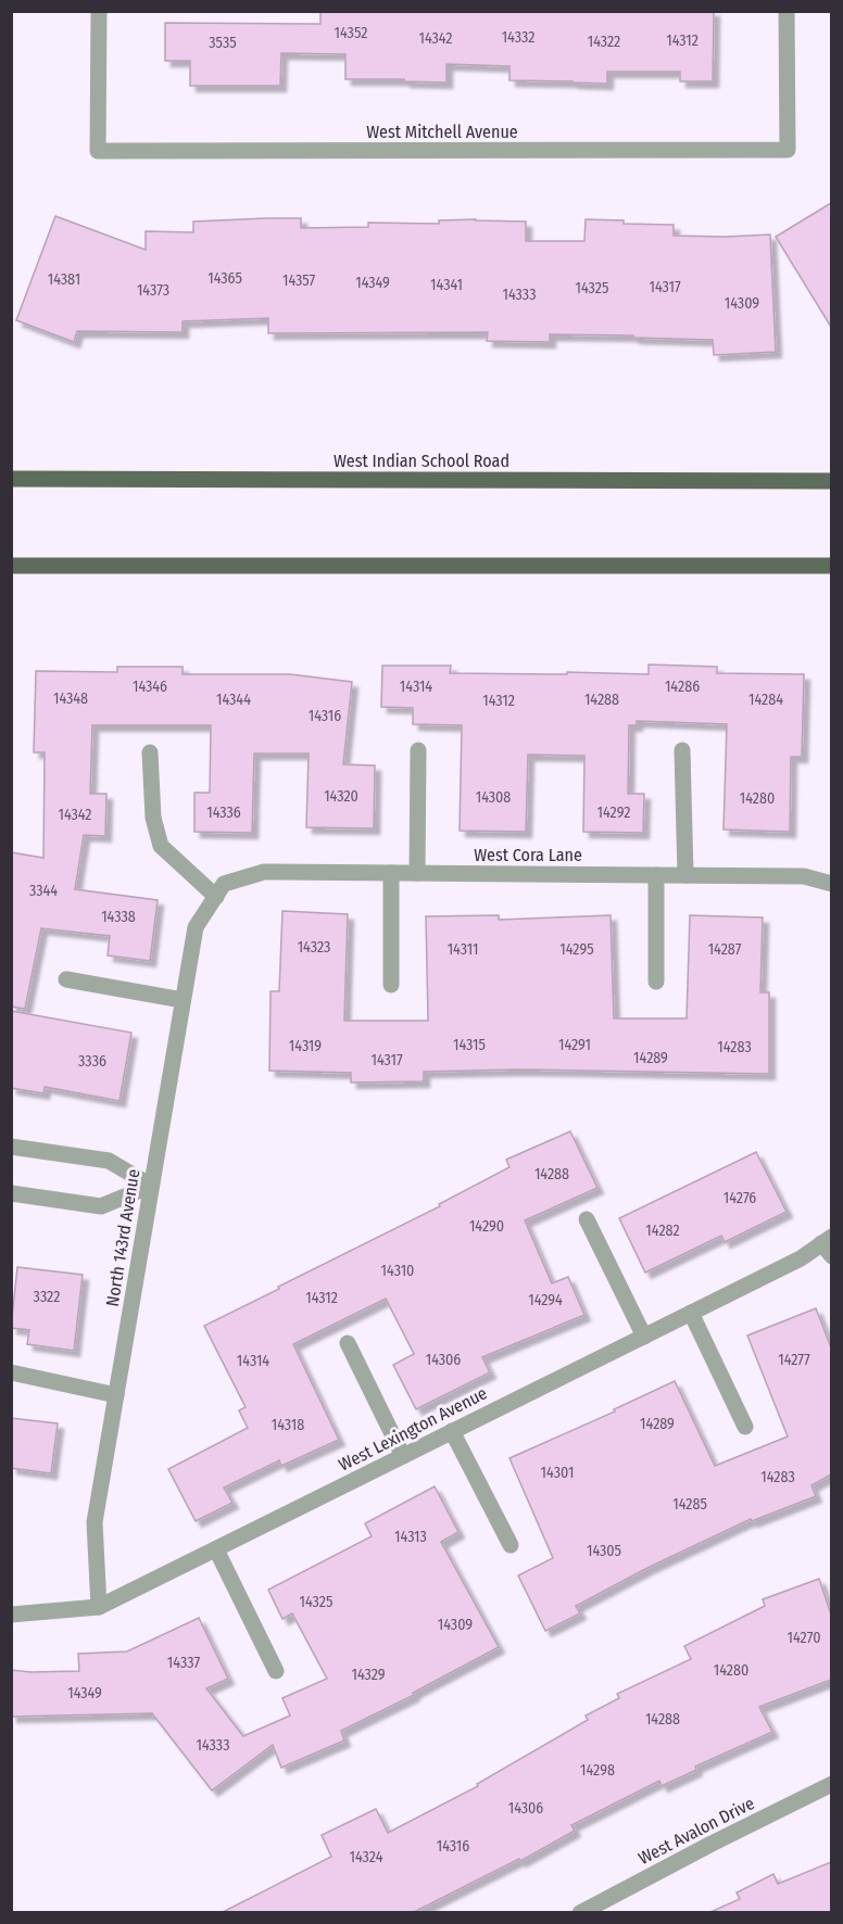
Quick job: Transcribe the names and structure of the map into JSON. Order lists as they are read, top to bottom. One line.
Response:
{"streets":{"main road":["West Indian School Road"],"street":["West Mitchell Avenue","West Cora Lane","North 143rd Avenue","West Lexington Avenue","West Avalon Drive"]},"crossings":[["West Cora Lane","North 143rd Avenue"],["North 143rd Avenue","West Lexington Avenue"]],"house_numbers":["14352","14332","14342","14312","14322","3535","14365","14381","14357","14349","14341","14317","14325","14373","14333","14309","14346","14314","14286","14348","14344","14288","14284","14312","14316","14320","14308","14280","14336","14292","14342","3344","14338","14323","14311","14295","14287","14315","14291","14319","14283","14289","14317","3336","14288","14276","14290","14282","14310","3322","14312","14294","14306","14277","14314","14289","14318","14301","14283","14285","14313","14305","14325","14309","14270","14337","14280","14329","14349","14288","14333","14298","14306","14316","14324"]}
